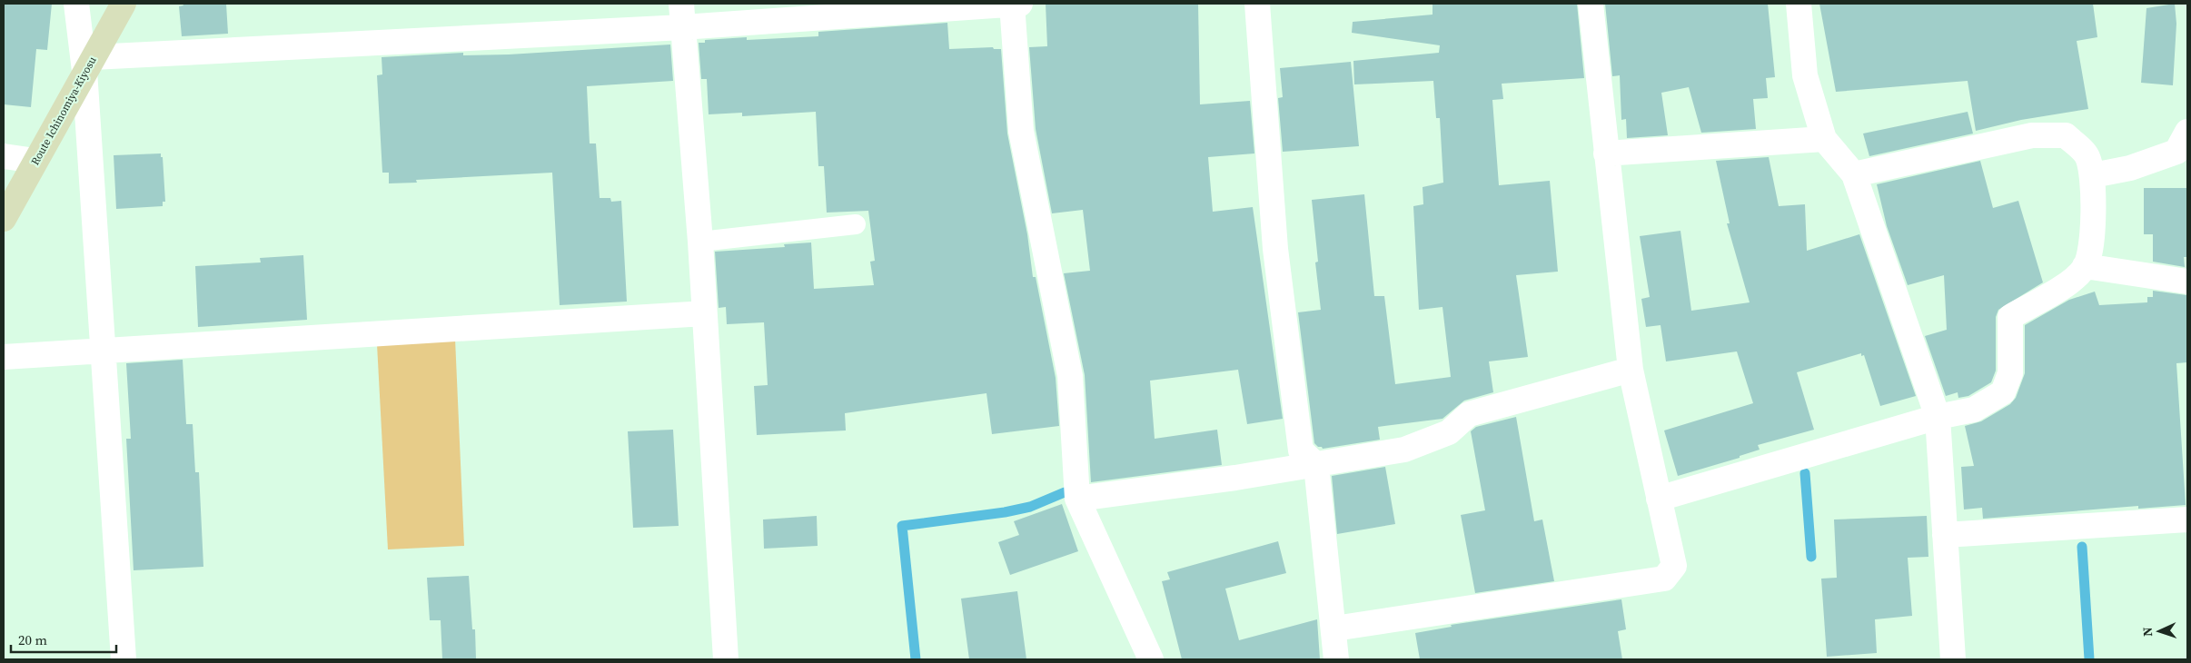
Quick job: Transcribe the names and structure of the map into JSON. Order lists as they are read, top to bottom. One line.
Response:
{"streets":{"main road":["Route Ichinomiya-Kiyosu"]},"scale_bar":"20 m","north":"left"}
